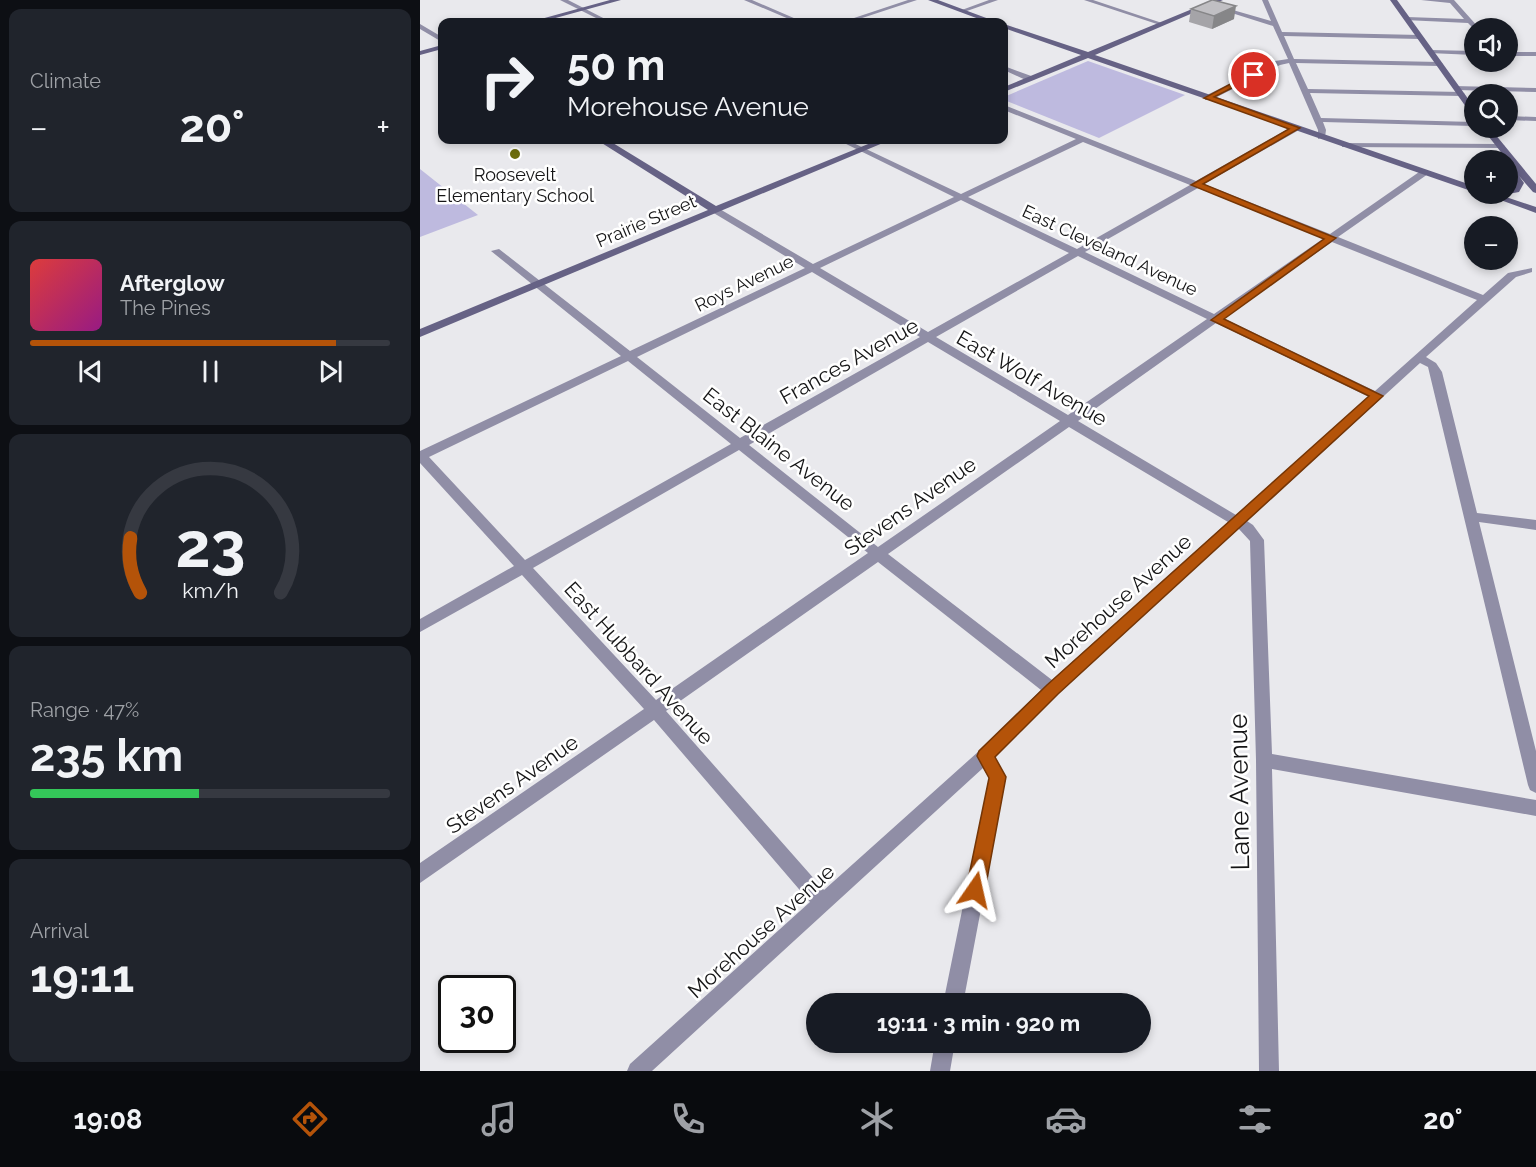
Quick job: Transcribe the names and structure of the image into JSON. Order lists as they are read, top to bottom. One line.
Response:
{"streets":{"main road":["Prairie Street"],"street":["East Cleveland Avenue","Roys Avenue","Frances Avenue","East Wolf Avenue","East Blaine Avenue","Stevens Avenue","Morehouse Avenue","East Hubbard Avenue","Lane Avenue"]},"crossings":[["Prairie Street","East Cleveland Avenue"],["Prairie Street","East Wolf Avenue"],["Prairie Street","East Blaine Avenue"],["East Cleveland Avenue","Roys Avenue"],["East Cleveland Avenue","Frances Avenue"],["East Cleveland Avenue","Stevens Avenue"],["East Cleveland Avenue","Morehouse Avenue"],["Roys Avenue","East Wolf Avenue"],["Roys Avenue","East Blaine Avenue"],["Roys Avenue","East Hubbard Avenue"],["Frances Avenue","East Wolf Avenue"],["Frances Avenue","East Blaine Avenue"],["Frances Avenue","East Hubbard Avenue"],["East Wolf Avenue","Stevens Avenue"],["East Wolf Avenue","Morehouse Avenue"],["East Wolf Avenue","Lane Avenue"],["East Blaine Avenue","Stevens Avenue"],["East Blaine Avenue","Morehouse Avenue"],["Stevens Avenue","East Hubbard Avenue"],["Morehouse Avenue","East Hubbard Avenue"],["Morehouse Avenue","Lane Avenue"]],"places":["Roosevelt Elementary School"],"page":{"tile":["Climate",["Range · 47%","235 km"],["Arrival","19:11"]],"map_buttons":["+","−"],"turn":["50 m","Morehouse Avenue"],"heat":["−","20°","+"],"song":["Afterglow","The Pines"],"limit":"30","trip":"19:11 · 3 min · 920 m","tabs":["19:08","20°"],"gauge":["23","km/h"]}}
